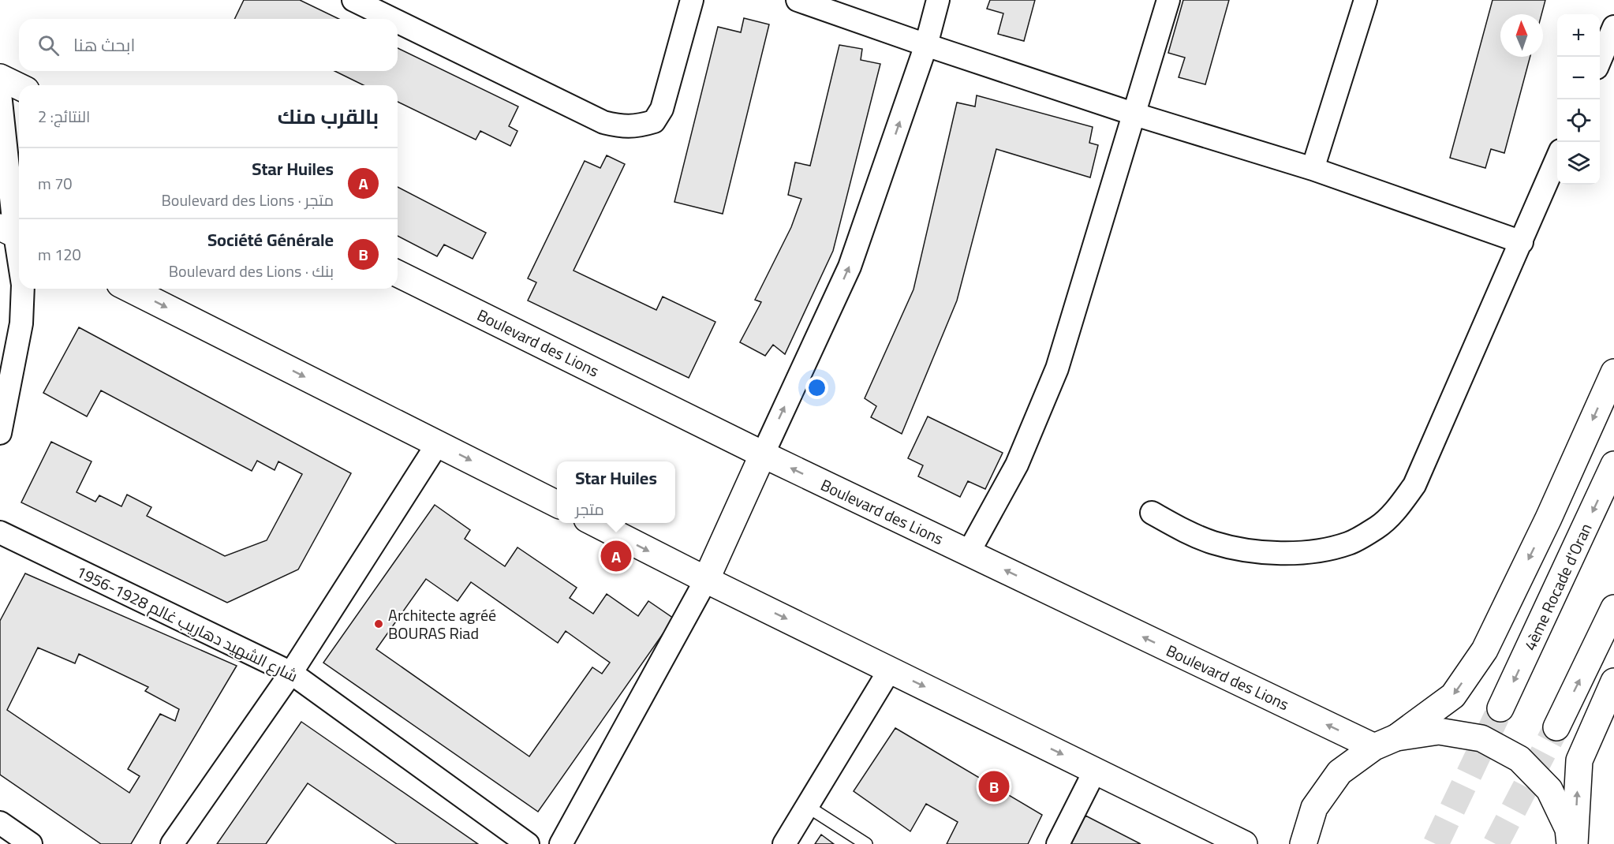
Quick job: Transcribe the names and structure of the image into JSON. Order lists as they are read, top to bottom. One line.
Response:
{"streets":{"main road":["Boulevard des Lions","4ème Rocade d'Oran"],"street":["شارع الشهيد دهاريب غالم 1928-1956"]},"places":["Architecte agréé BOURAS Riad"],"north":"top","page":{"map_buttons":["+","−"],"search":"ابحث هنا","heading":["بالقرب منك","النتائج: 2"],"list":[{"mark":"A","name":"Star Huiles","note":"متجر · Boulevard des Lions","value":"70 m"},{"mark":"B","name":"Société Générale","note":"بنك · Boulevard des Lions","value":"120 m"}],"popup":["Star Huiles","متجر"],"pins":["A","B"]}}
